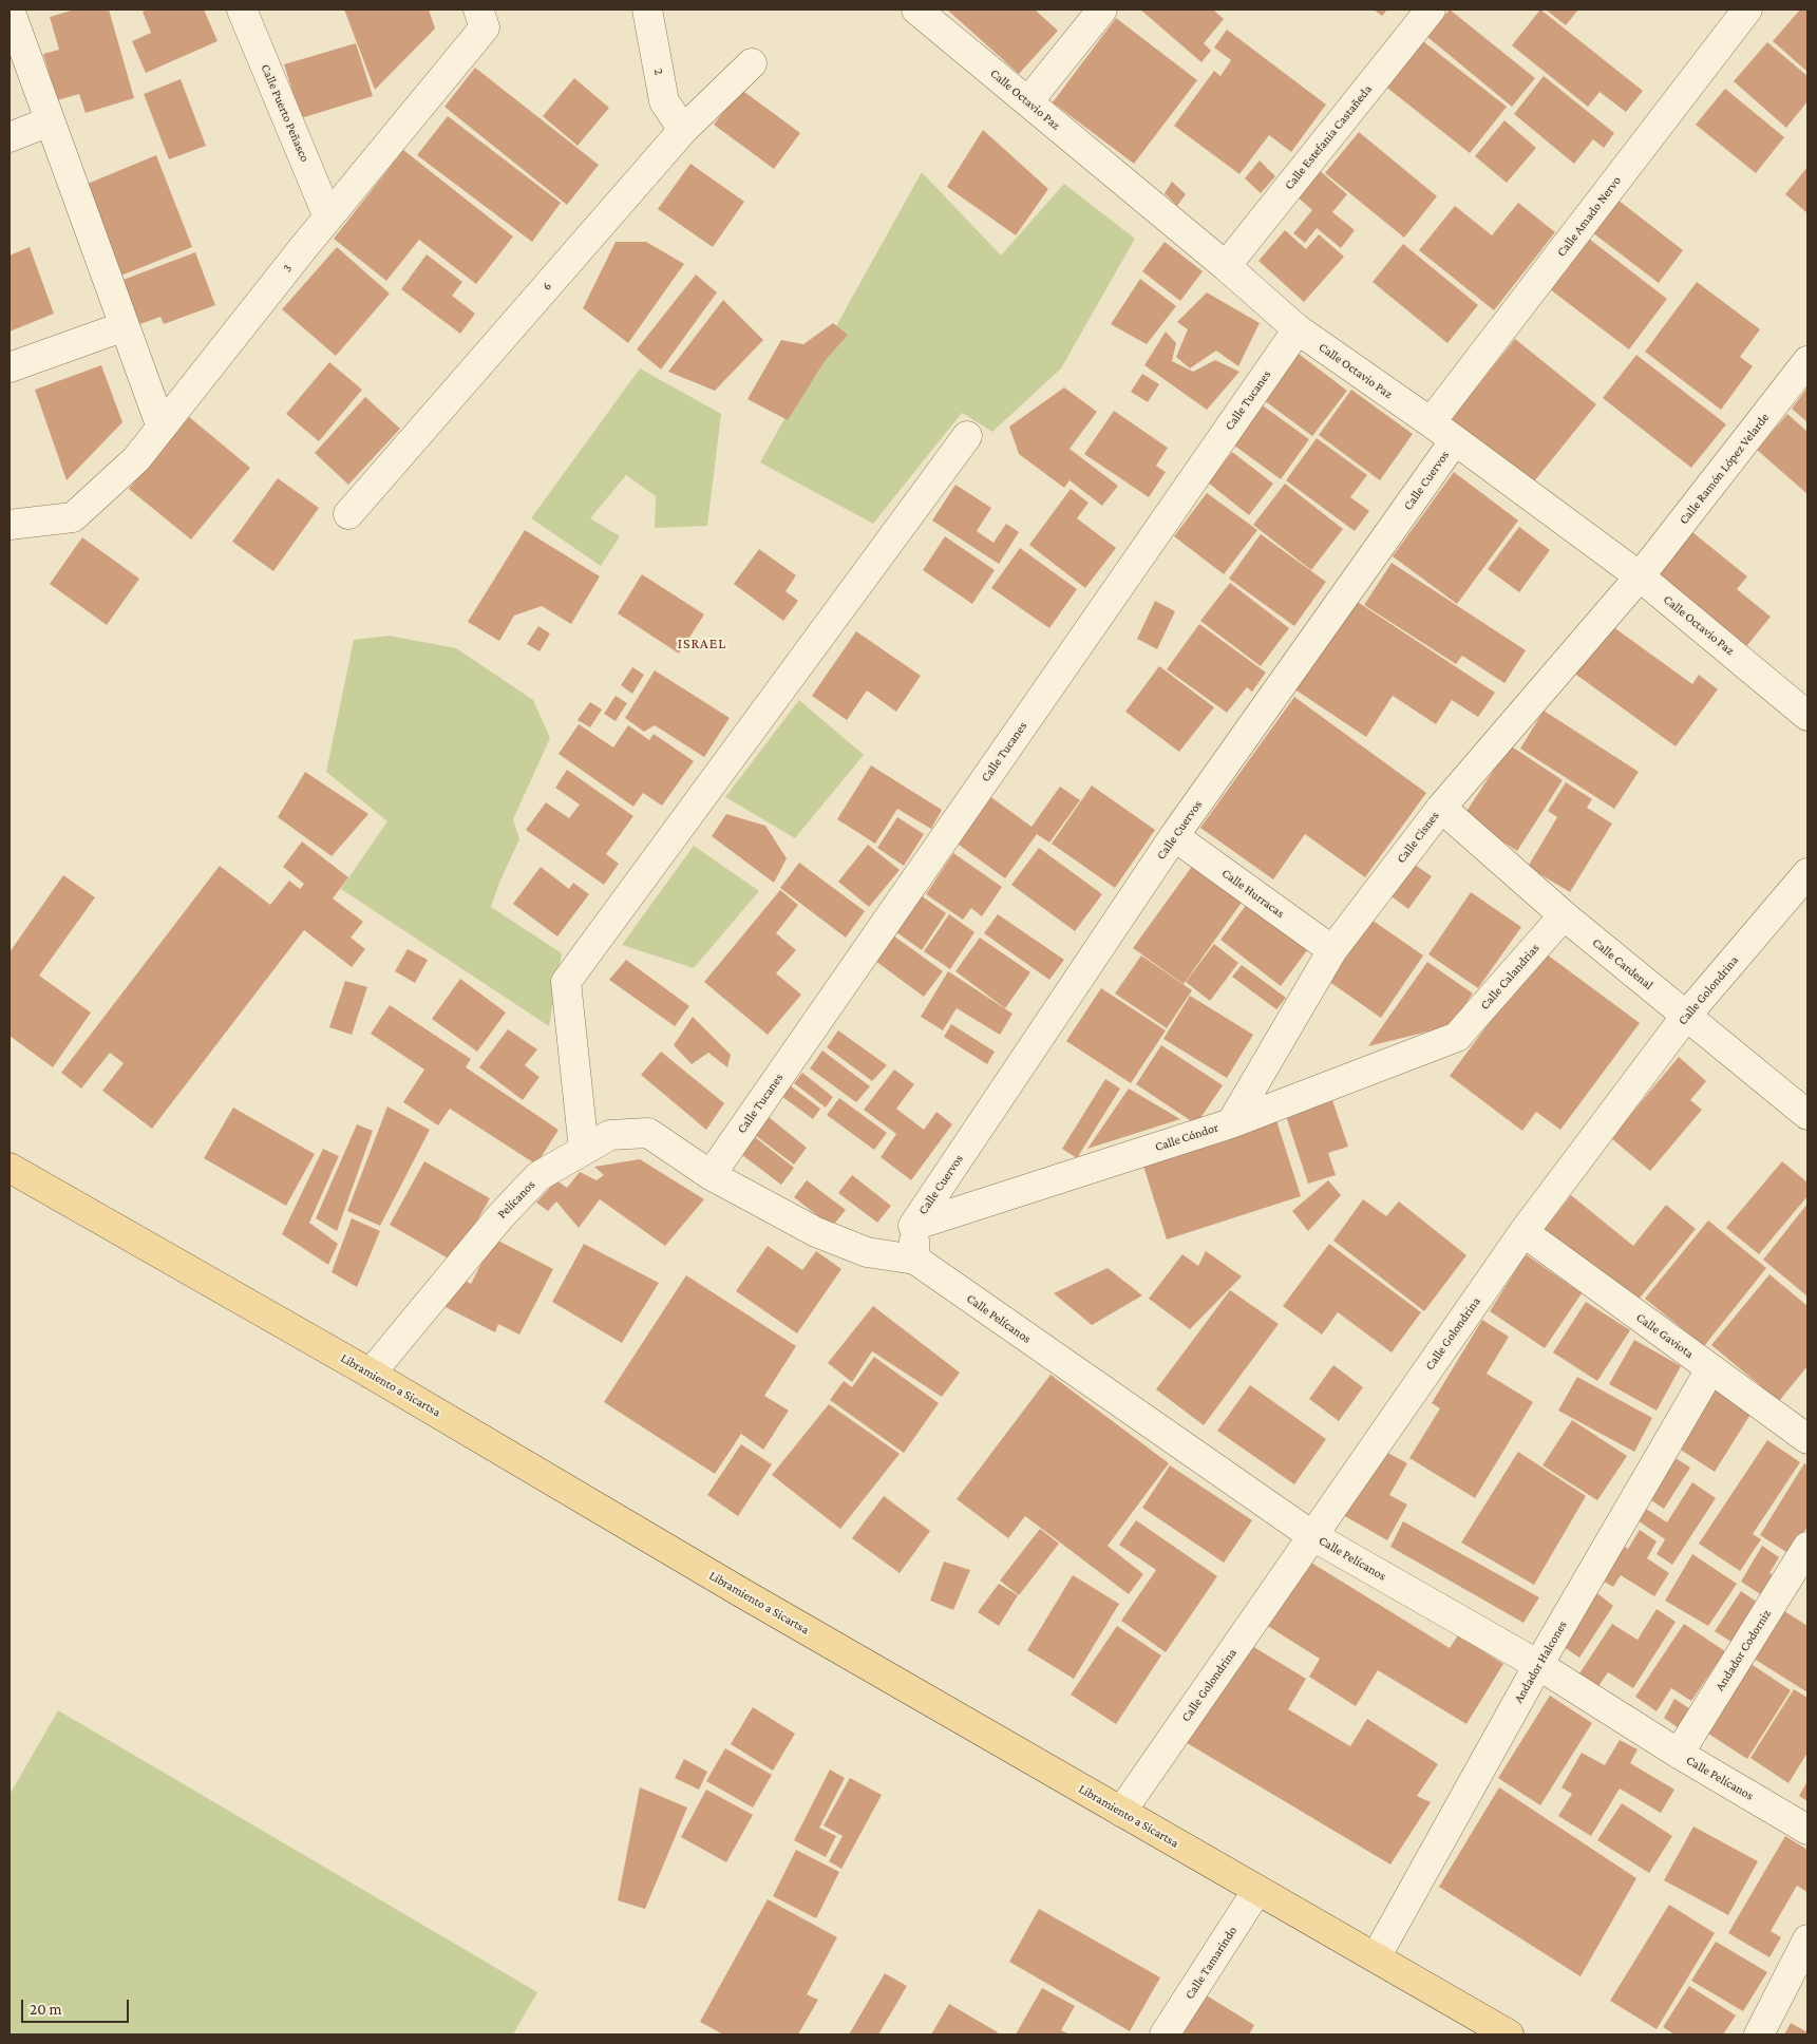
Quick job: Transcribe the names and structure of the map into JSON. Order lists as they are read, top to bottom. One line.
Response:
{"streets":{"main road":["Libramiento a Sicartsa"],"street":["2","Calle Octavio Paz","Calle Puerto Peñasco","Calle Estefania Castañeda","Calle Amado Nervo","3","6","Calle Tucanes","Calle Ramón López Velarde","Calle Cuervos","Calle Cisnes","Calle Hurracas","Calle Cardenal","Calle Calandrias","Calle Golondrina","Calle Cóndor","Pelícanos","Calle Pelícanos","Calle Gaviota","Andador Codorniz","Andador Halcones","Calle Tamarindo"]},"crossings":[["2","6"],["Calle Octavio Paz","Calle Estefania Castañeda"],["Calle Octavio Paz","Calle Amado Nervo"],["Calle Octavio Paz","Calle Tucanes"],["Calle Octavio Paz","Calle Ramón López Velarde"],["Calle Octavio Paz","Calle Cuervos"],["Calle Octavio Paz","Calle Cisnes"],["Calle Puerto Peñasco","3"],["Calle Tucanes","Pelícanos"],["Calle Tucanes","Calle Pelícanos"],["Calle Ramón López Velarde","Calle Cisnes"],["Calle Cuervos","Calle Hurracas"],["Calle Cuervos","Calle Cóndor"],["Calle Cisnes","Calle Hurracas"],["Calle Cisnes","Calle Cardenal"],["Calle Cisnes","Calle Cóndor"],["Calle Cardenal","Calle Calandrias"],["Calle Cardenal","Calle Golondrina"],["Calle Calandrias","Calle Cóndor"],["Calle Golondrina","Calle Pelícanos"],["Calle Golondrina","Calle Gaviota"],["Calle Golondrina","Libramiento a Sicartsa"],["Pelícanos","Calle Pelícanos"],["Pelícanos","Libramiento a Sicartsa"],["Calle Pelícanos","Andador Codorniz"],["Calle Pelícanos","Andador Halcones"],["Calle Gaviota","Andador Halcones"],["Libramiento a Sicartsa","Andador Halcones"],["Libramiento a Sicartsa","Calle Tamarindo"]],"districts":["ISRAEL"],"scale_bar":"20 m"}
